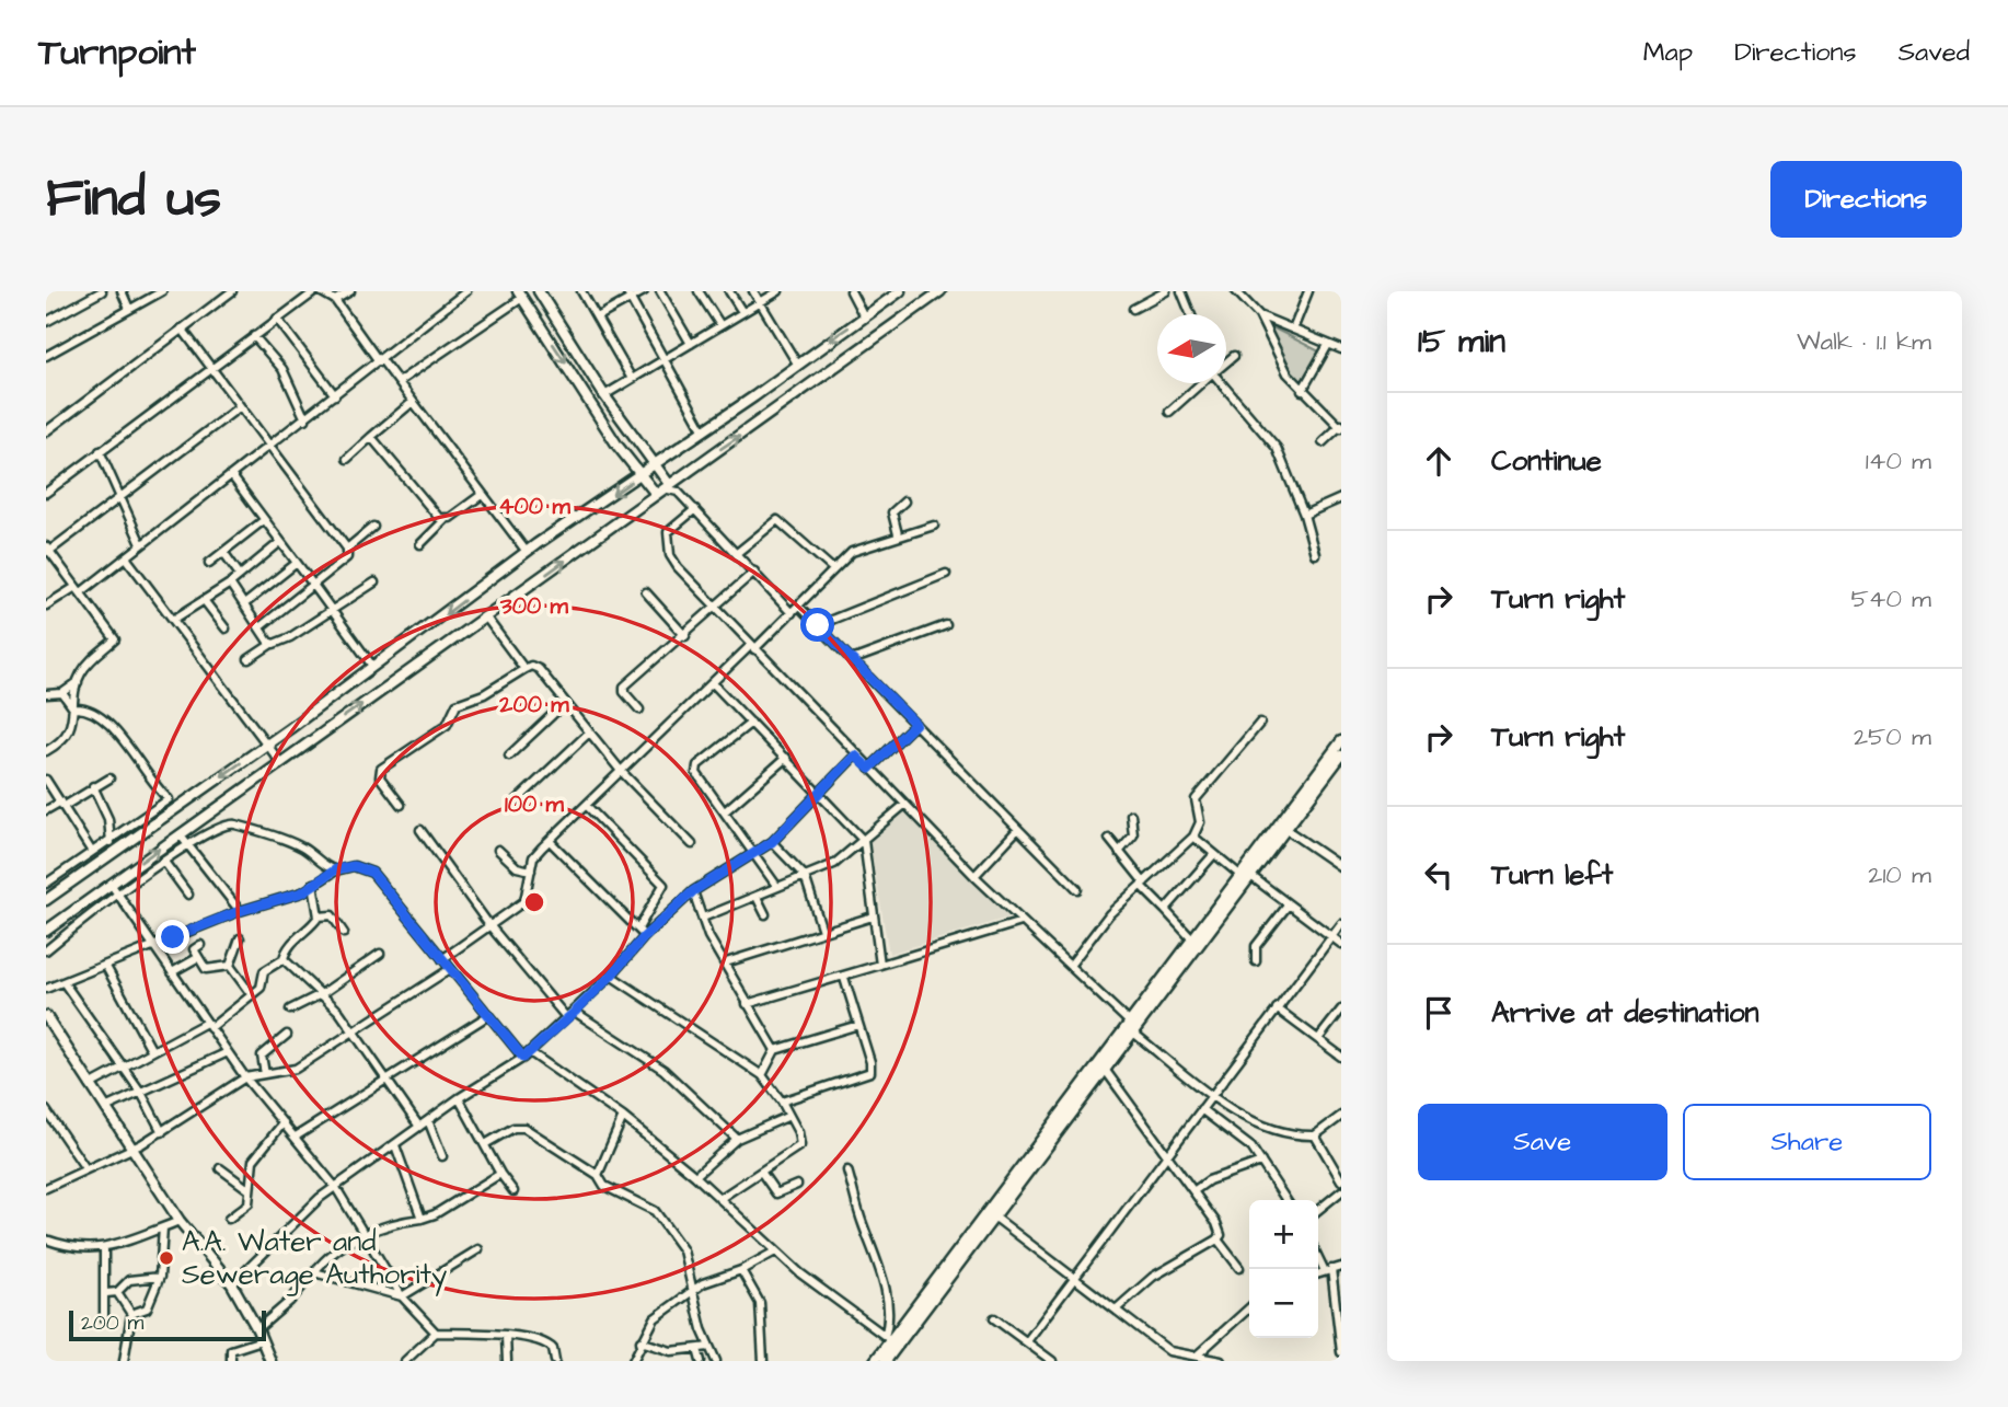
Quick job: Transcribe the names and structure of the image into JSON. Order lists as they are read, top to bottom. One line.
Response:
{"places":["A.A. Water and Sewerage Authority"],"scale_bar":"200 m","north":"left","page":{"header":"Turnpoint","nav":["Map","Directions","Saved"],"buttons":["Directions",["Save","Share"]],"title":"Find us","heading":["15 min","Walk · 1.1 km"],"list":[["Continue","140 m"],["Turn right","540 m"],["Turn right","250 m"],["Turn left","210 m"],"Arrive at destination"],"map_buttons":["+","−"],"scale":"200 m"},"rings":["400 m","300 m","200 m","100 m"]}
